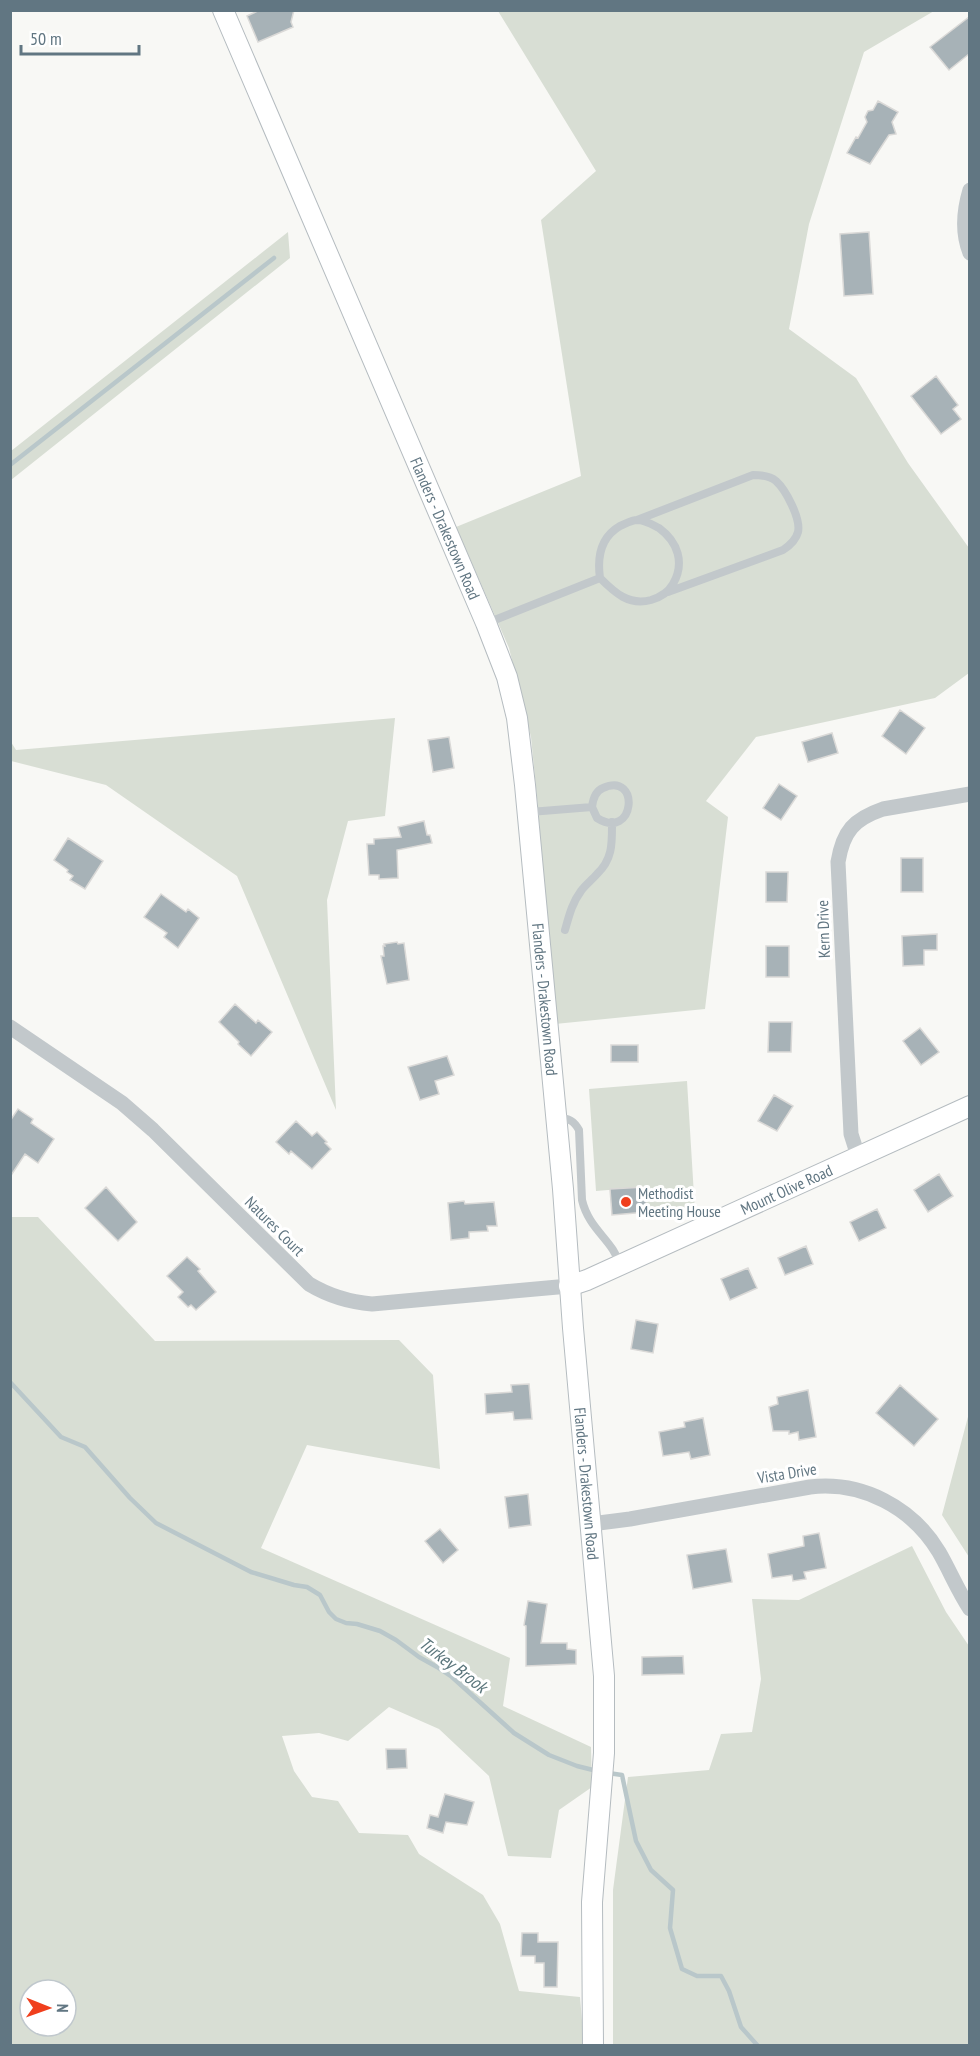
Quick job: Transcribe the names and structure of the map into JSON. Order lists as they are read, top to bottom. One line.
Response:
{"streets":{"street":["Flanders - Drakestown Road","Kern Drive","Mount Olive Road","Natures Court","Vista Drive"]},"crossings":[["Flanders - Drakestown Road","Mount Olive Road"],["Flanders - Drakestown Road","Natures Court"],["Flanders - Drakestown Road","Vista Drive"],["Kern Drive","Mount Olive Road"],["Mount Olive Road","Natures Court"]],"water":["Turkey Brook"],"places":["Methodist Meeting House"],"scale_bar":"50 m","north":"right"}
